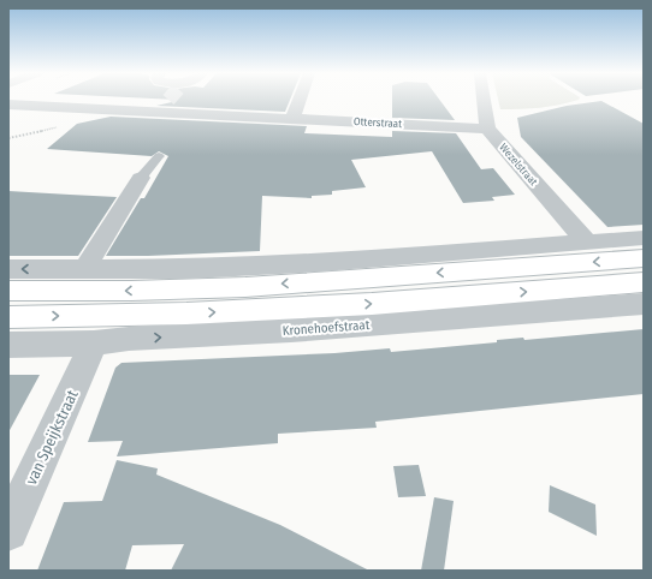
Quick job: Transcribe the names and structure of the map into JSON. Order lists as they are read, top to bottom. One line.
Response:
{"streets":{"main road":["Kronehoefstraat"],"street":["Otterstraat","Wezelstraat","van Speijkstraat"]},"crossings":[["Otterstraat","Wezelstraat"],["Kronehoefstraat","van Speijkstraat"]]}
